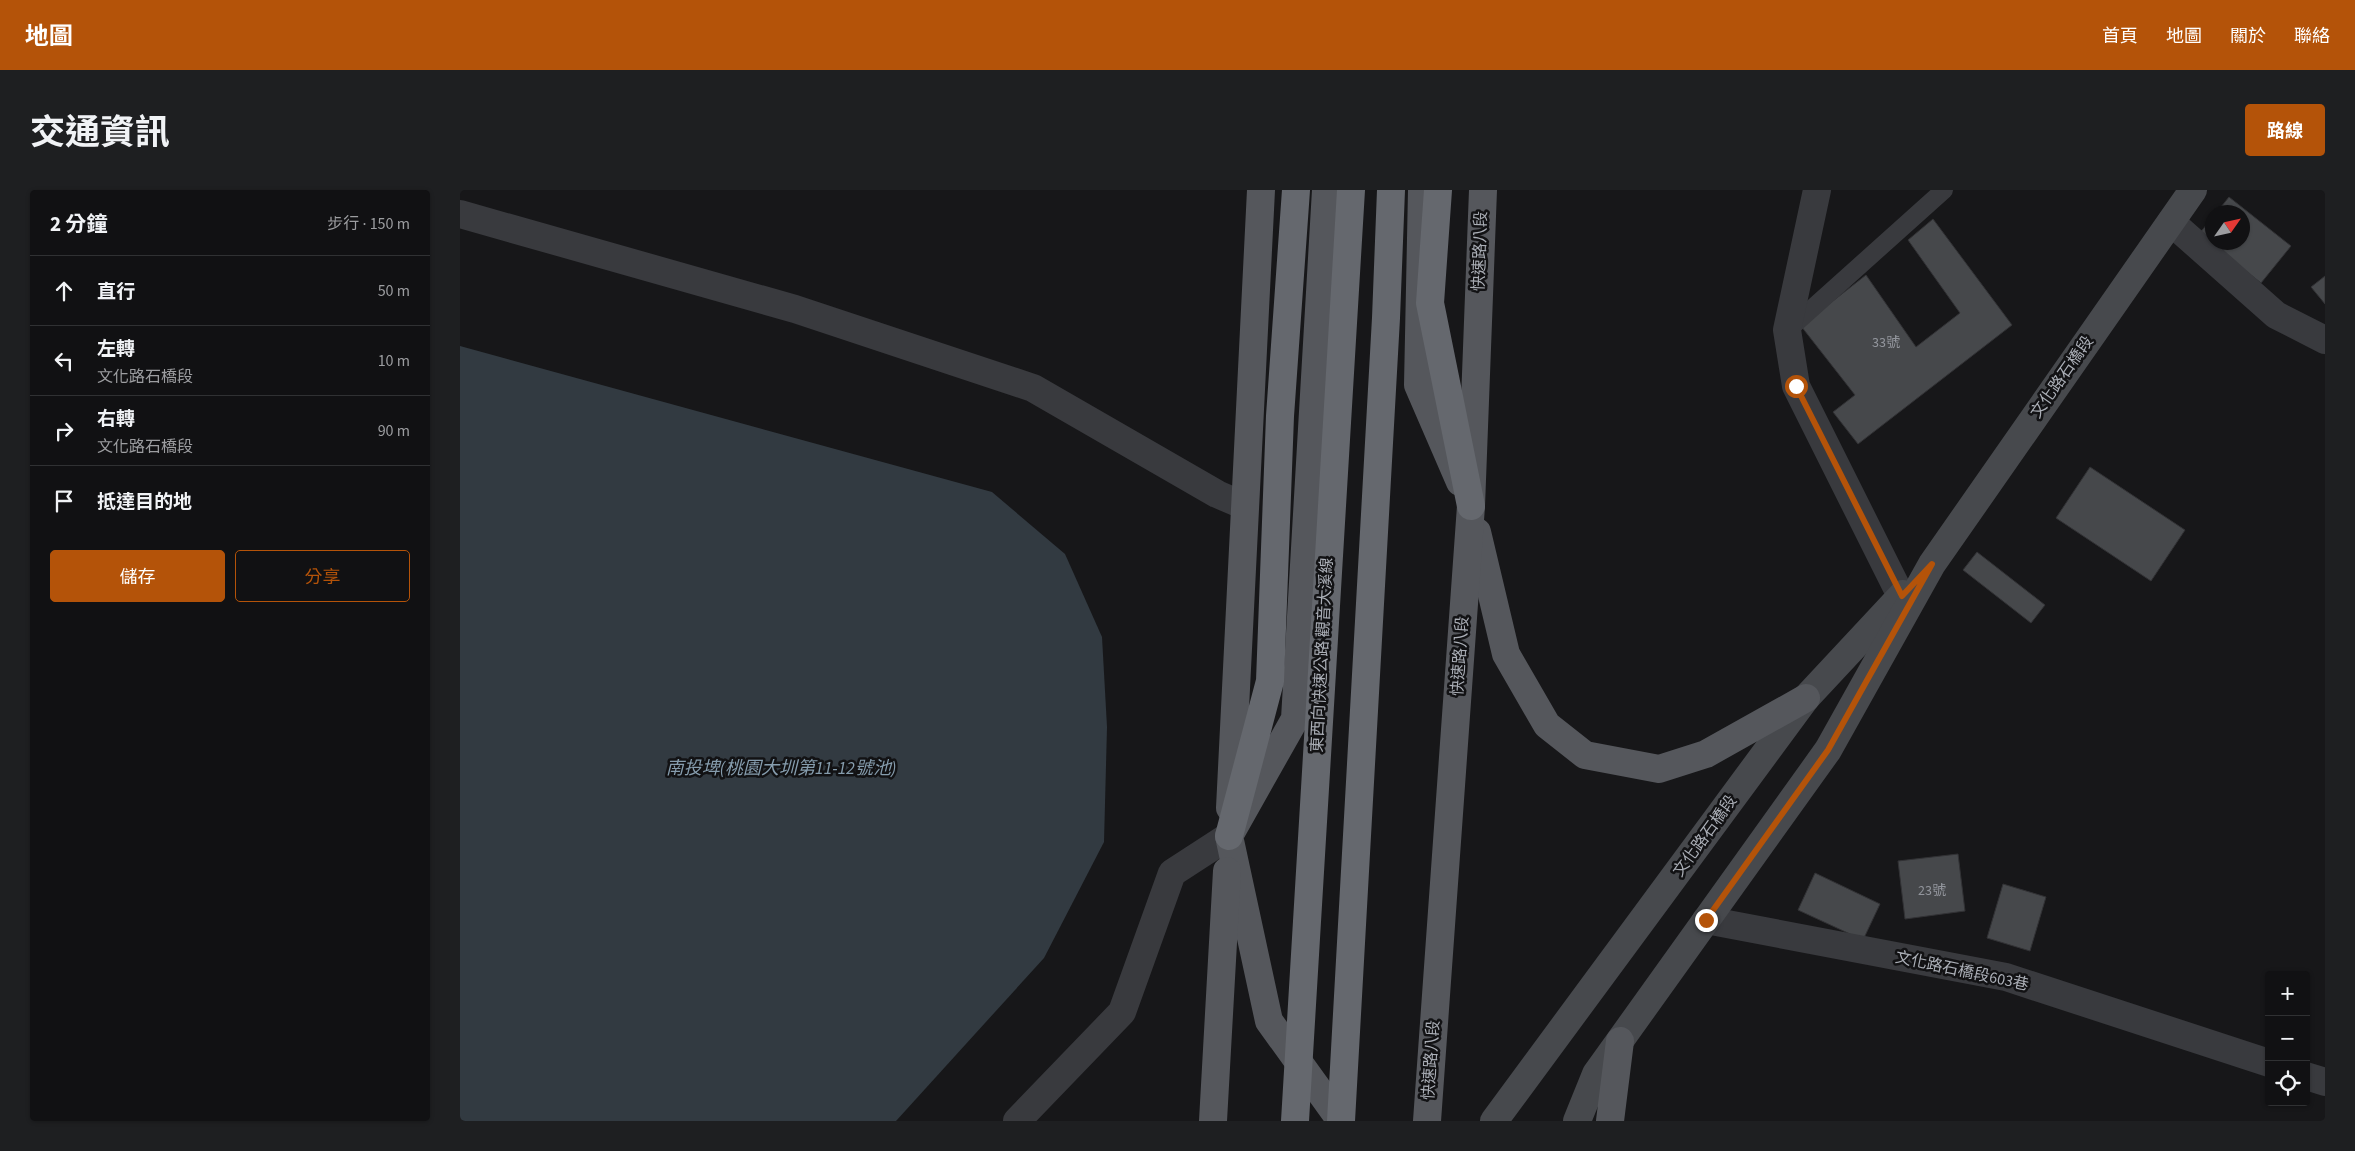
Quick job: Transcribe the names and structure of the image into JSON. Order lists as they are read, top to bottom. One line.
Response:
{"streets":{"highway":["東西向快速公路 觀音大溪線"],"main road":["快速路八段","文化路石橋段"],"street":["文化路石橋段603巷"]},"crossings":[["文化路石橋段","文化路石橋段603巷"]],"water":["南投埤(桃園大圳第11-12號池)"],"house_numbers":["33號","23號"],"north":"top right","page":{"header":"地圖","nav":["首頁","地圖","關於","聯絡"],"title":"交通資訊","buttons":["路線",["儲存","分享"]],"heading":["2 分鐘","步行 · 150 m"],"list":[["直行","50 m"],["左轉","文化路石橋段","10 m"],["右轉","文化路石橋段","90 m"],"抵達目的地"],"map_buttons":["+","−"]}}
